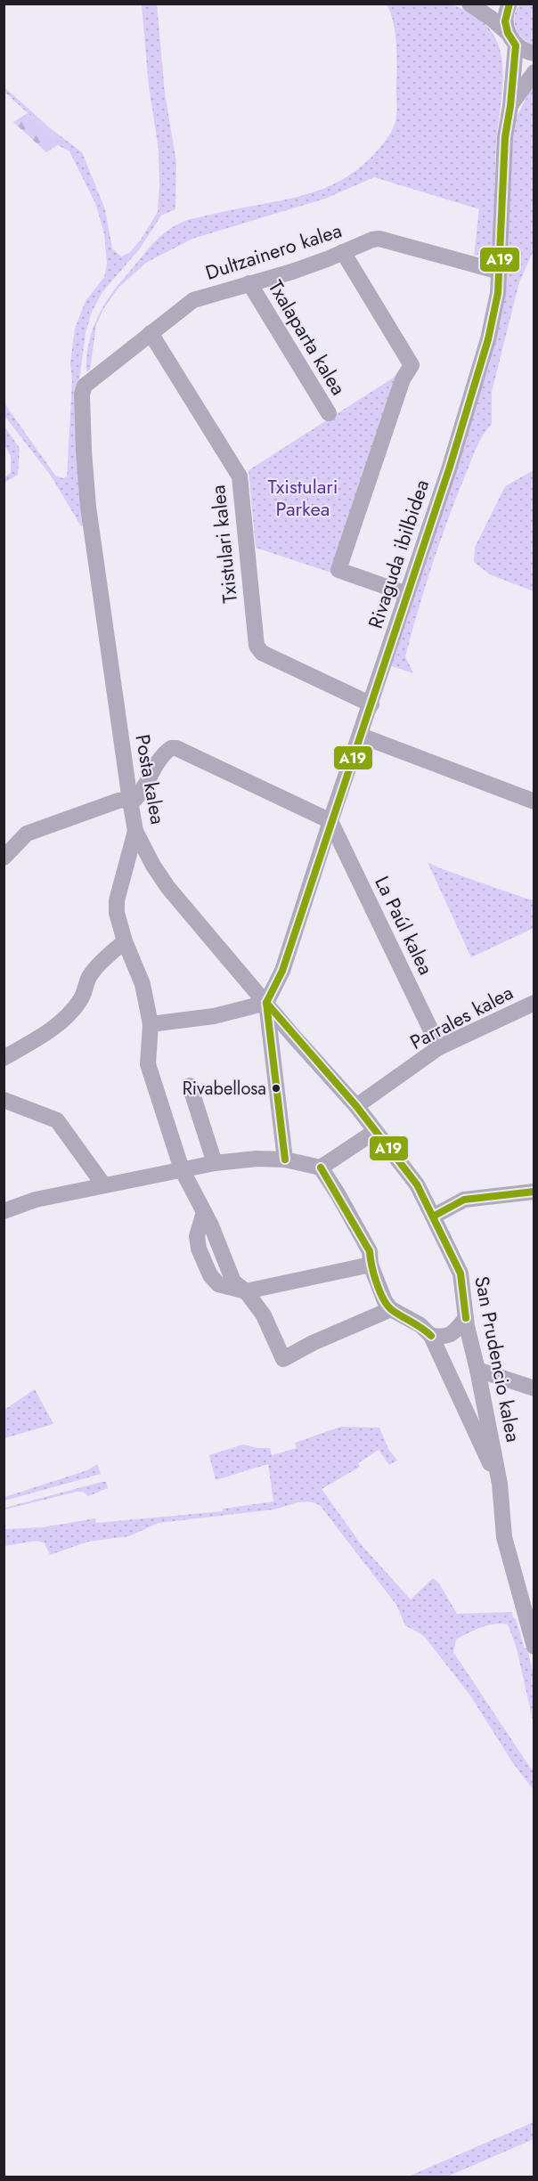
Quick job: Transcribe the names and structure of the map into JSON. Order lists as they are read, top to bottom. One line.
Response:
{"streets":{"street":["Dultzainero kalea","Txalaparta kalea","Txistulari kalea","Rivaguda ibilbidea","Posta kalea","La Paúl kalea","Parrales kalea","San Prudencio kalea"]},"crossings":[["Dultzainero kalea","Txalaparta kalea"],["Dultzainero kalea","Txistulari kalea"],["Dultzainero kalea","Rivaguda ibilbidea"],["Dultzainero kalea","Posta kalea"],["Txistulari kalea","Rivaguda ibilbidea"],["Rivaguda ibilbidea","Posta kalea"],["Rivaguda ibilbidea","La Paúl kalea"],["Posta kalea","Parrales kalea"],["Posta kalea","San Prudencio kalea"],["La Paúl kalea","Parrales kalea"]],"parks":["Txistulari Parkea"],"places":["Rivabellosa"],"lines":["transit line A19"]}
